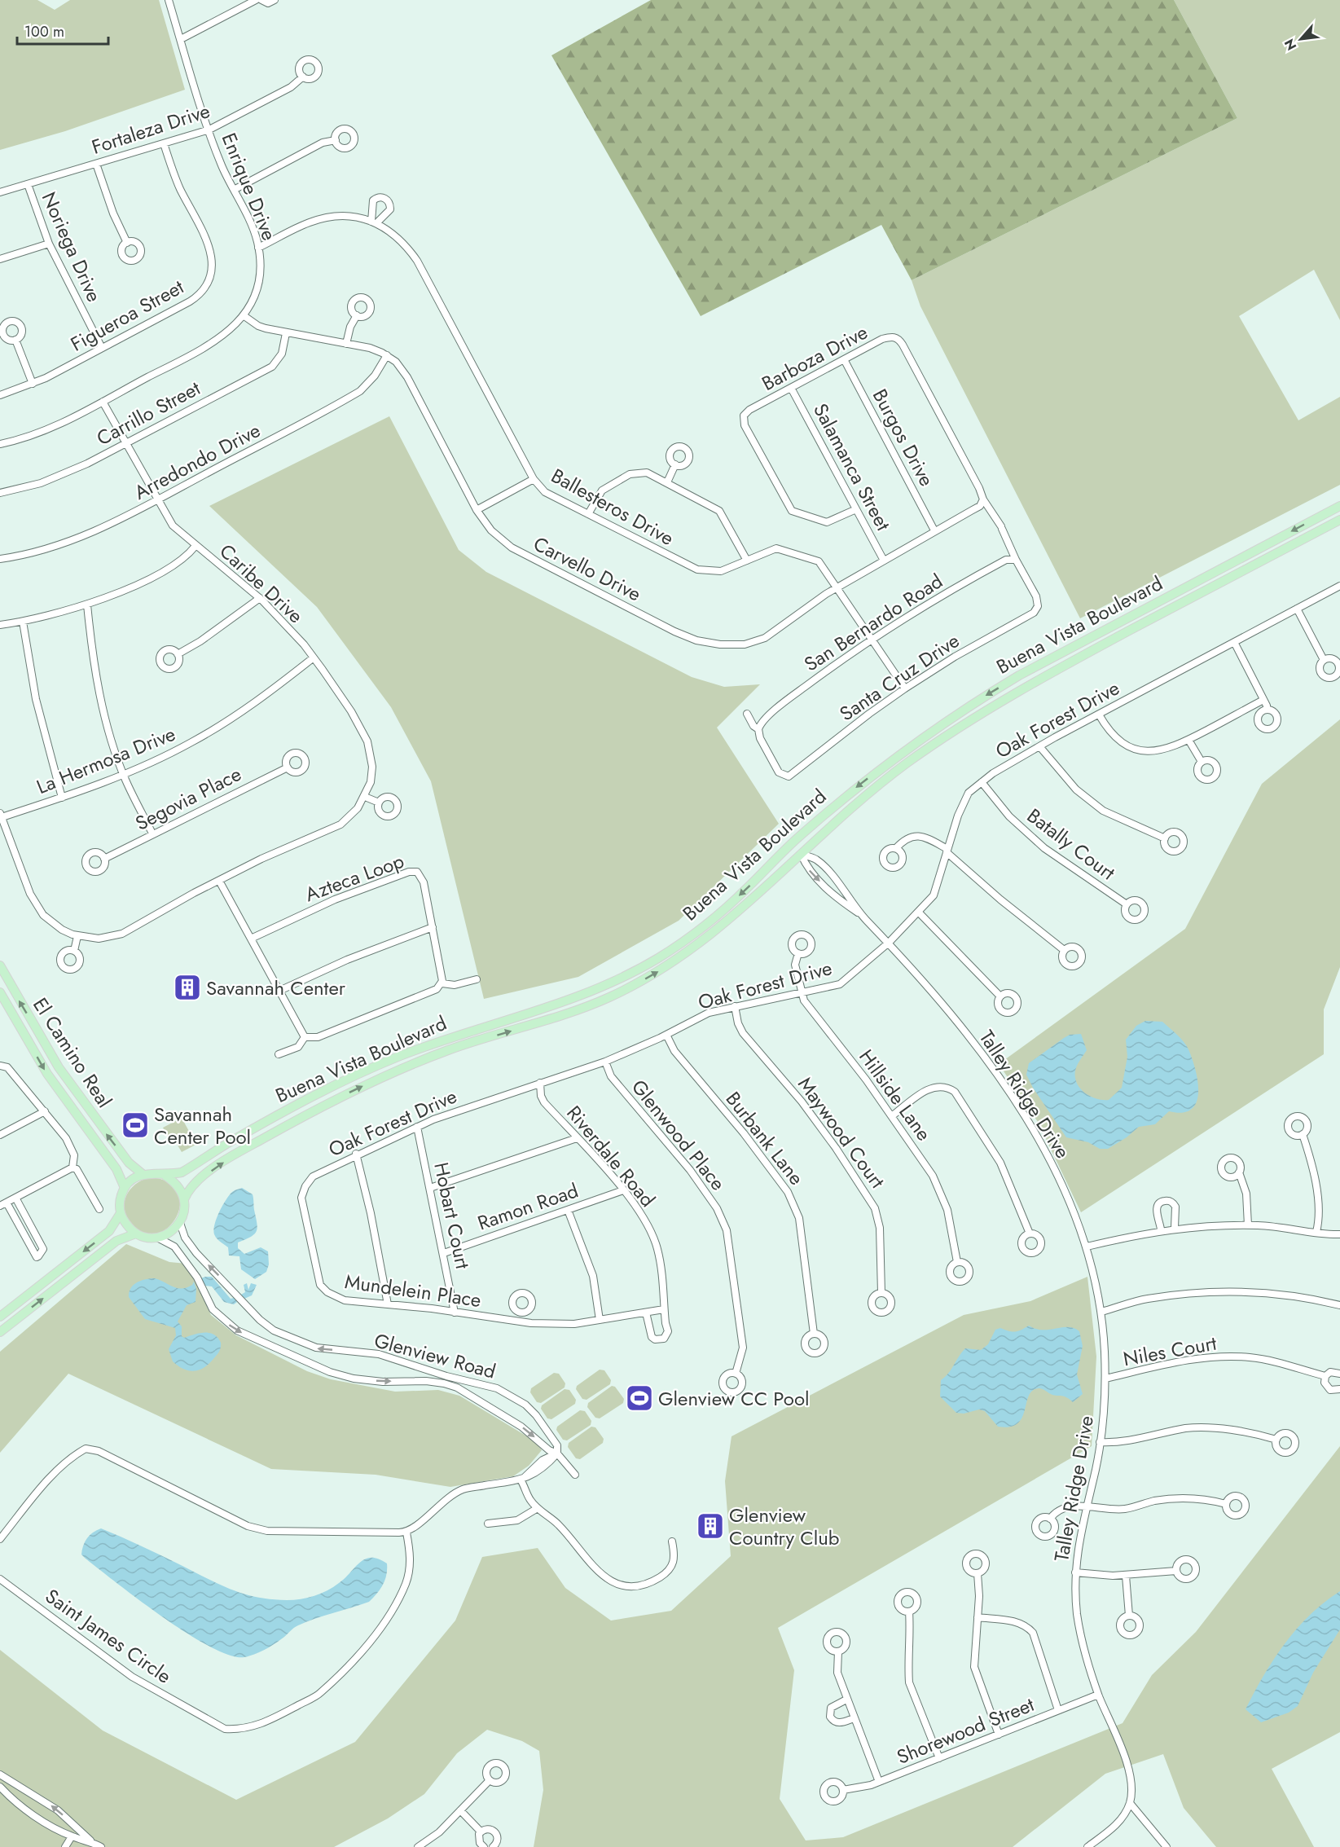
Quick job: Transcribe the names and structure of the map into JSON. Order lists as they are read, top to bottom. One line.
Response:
{"streets":{"main road":["Buena Vista Boulevard","El Camino Real"],"street":["Fortaleza Drive","Enrique Drive","Noriega Drive","Figueroa Street","Barboza Drive","Carrillo Street","Burgos Drive","Arredondo Drive","Salamanca Street","Ballesteros Drive","Carvello Drive","Caribe Drive","San Bernardo Road","Santa Cruz Drive","Oak Forest Drive","La Hermosa Drive","Segovia Place","Batally Court","Azteca Loop","Talley Ridge Drive","Hillside Lane","Maywood Court","Glenwood Place","Burbank Lane","Riverdale Road","Ramon Road","Hobart Court","Mundelein Place","Niles Court","Glenview Road","Saint James Circle","Shorewood Street"]},"crossings":[["Fortaleza Drive","Enrique Drive"],["Fortaleza Drive","Noriega Drive"],["Fortaleza Drive","Figueroa Street"],["Enrique Drive","Ballesteros Drive"],["Enrique Drive","Carvello Drive"],["Enrique Drive","Caribe Drive"],["Noriega Drive","Figueroa Street"],["Barboza Drive","Burgos Drive"],["Barboza Drive","Salamanca Street"],["Barboza Drive","Carvello Drive"],["Carrillo Street","Carvello Drive"],["Carrillo Street","Caribe Drive"],["Burgos Drive","Carvello Drive"],["Arredondo Drive","Carvello Drive"],["Arredondo Drive","Caribe Drive"],["Salamanca Street","Carvello Drive"],["Ballesteros Drive","Carvello Drive"],["Ballesteros Drive","San Bernardo Road"],["Ballesteros Drive","Santa Cruz Drive"],["Caribe Drive","La Hermosa Drive"],["San Bernardo Road","Santa Cruz Drive"],["Buena Vista Boulevard","El Camino Real"],["Buena Vista Boulevard","Talley Ridge Drive"],["Buena Vista Boulevard","Glenview Road"],["Oak Forest Drive","Batally Court"],["Oak Forest Drive","Talley Ridge Drive"],["Oak Forest Drive","Hillside Lane"],["Oak Forest Drive","Maywood Court"],["Oak Forest Drive","Glenwood Place"],["Oak Forest Drive","Burbank Lane"],["Oak Forest Drive","Riverdale Road"],["Oak Forest Drive","Hobart Court"],["Oak Forest Drive","Mundelein Place"],["El Camino Real","Glenview Road"],["Talley Ridge Drive","Niles Court"],["Talley Ridge Drive","Shorewood Street"],["Riverdale Road","Ramon Road"],["Riverdale Road","Mundelein Place"],["Ramon Road","Hobart Court"],["Hobart Court","Mundelein Place"]],"places":{"building":["Savannah Center","Glenview Country Club"],"sports":["Savannah Center Pool","Glenview CC Pool"]},"scale_bar":"100 m","north":"bottom left"}
